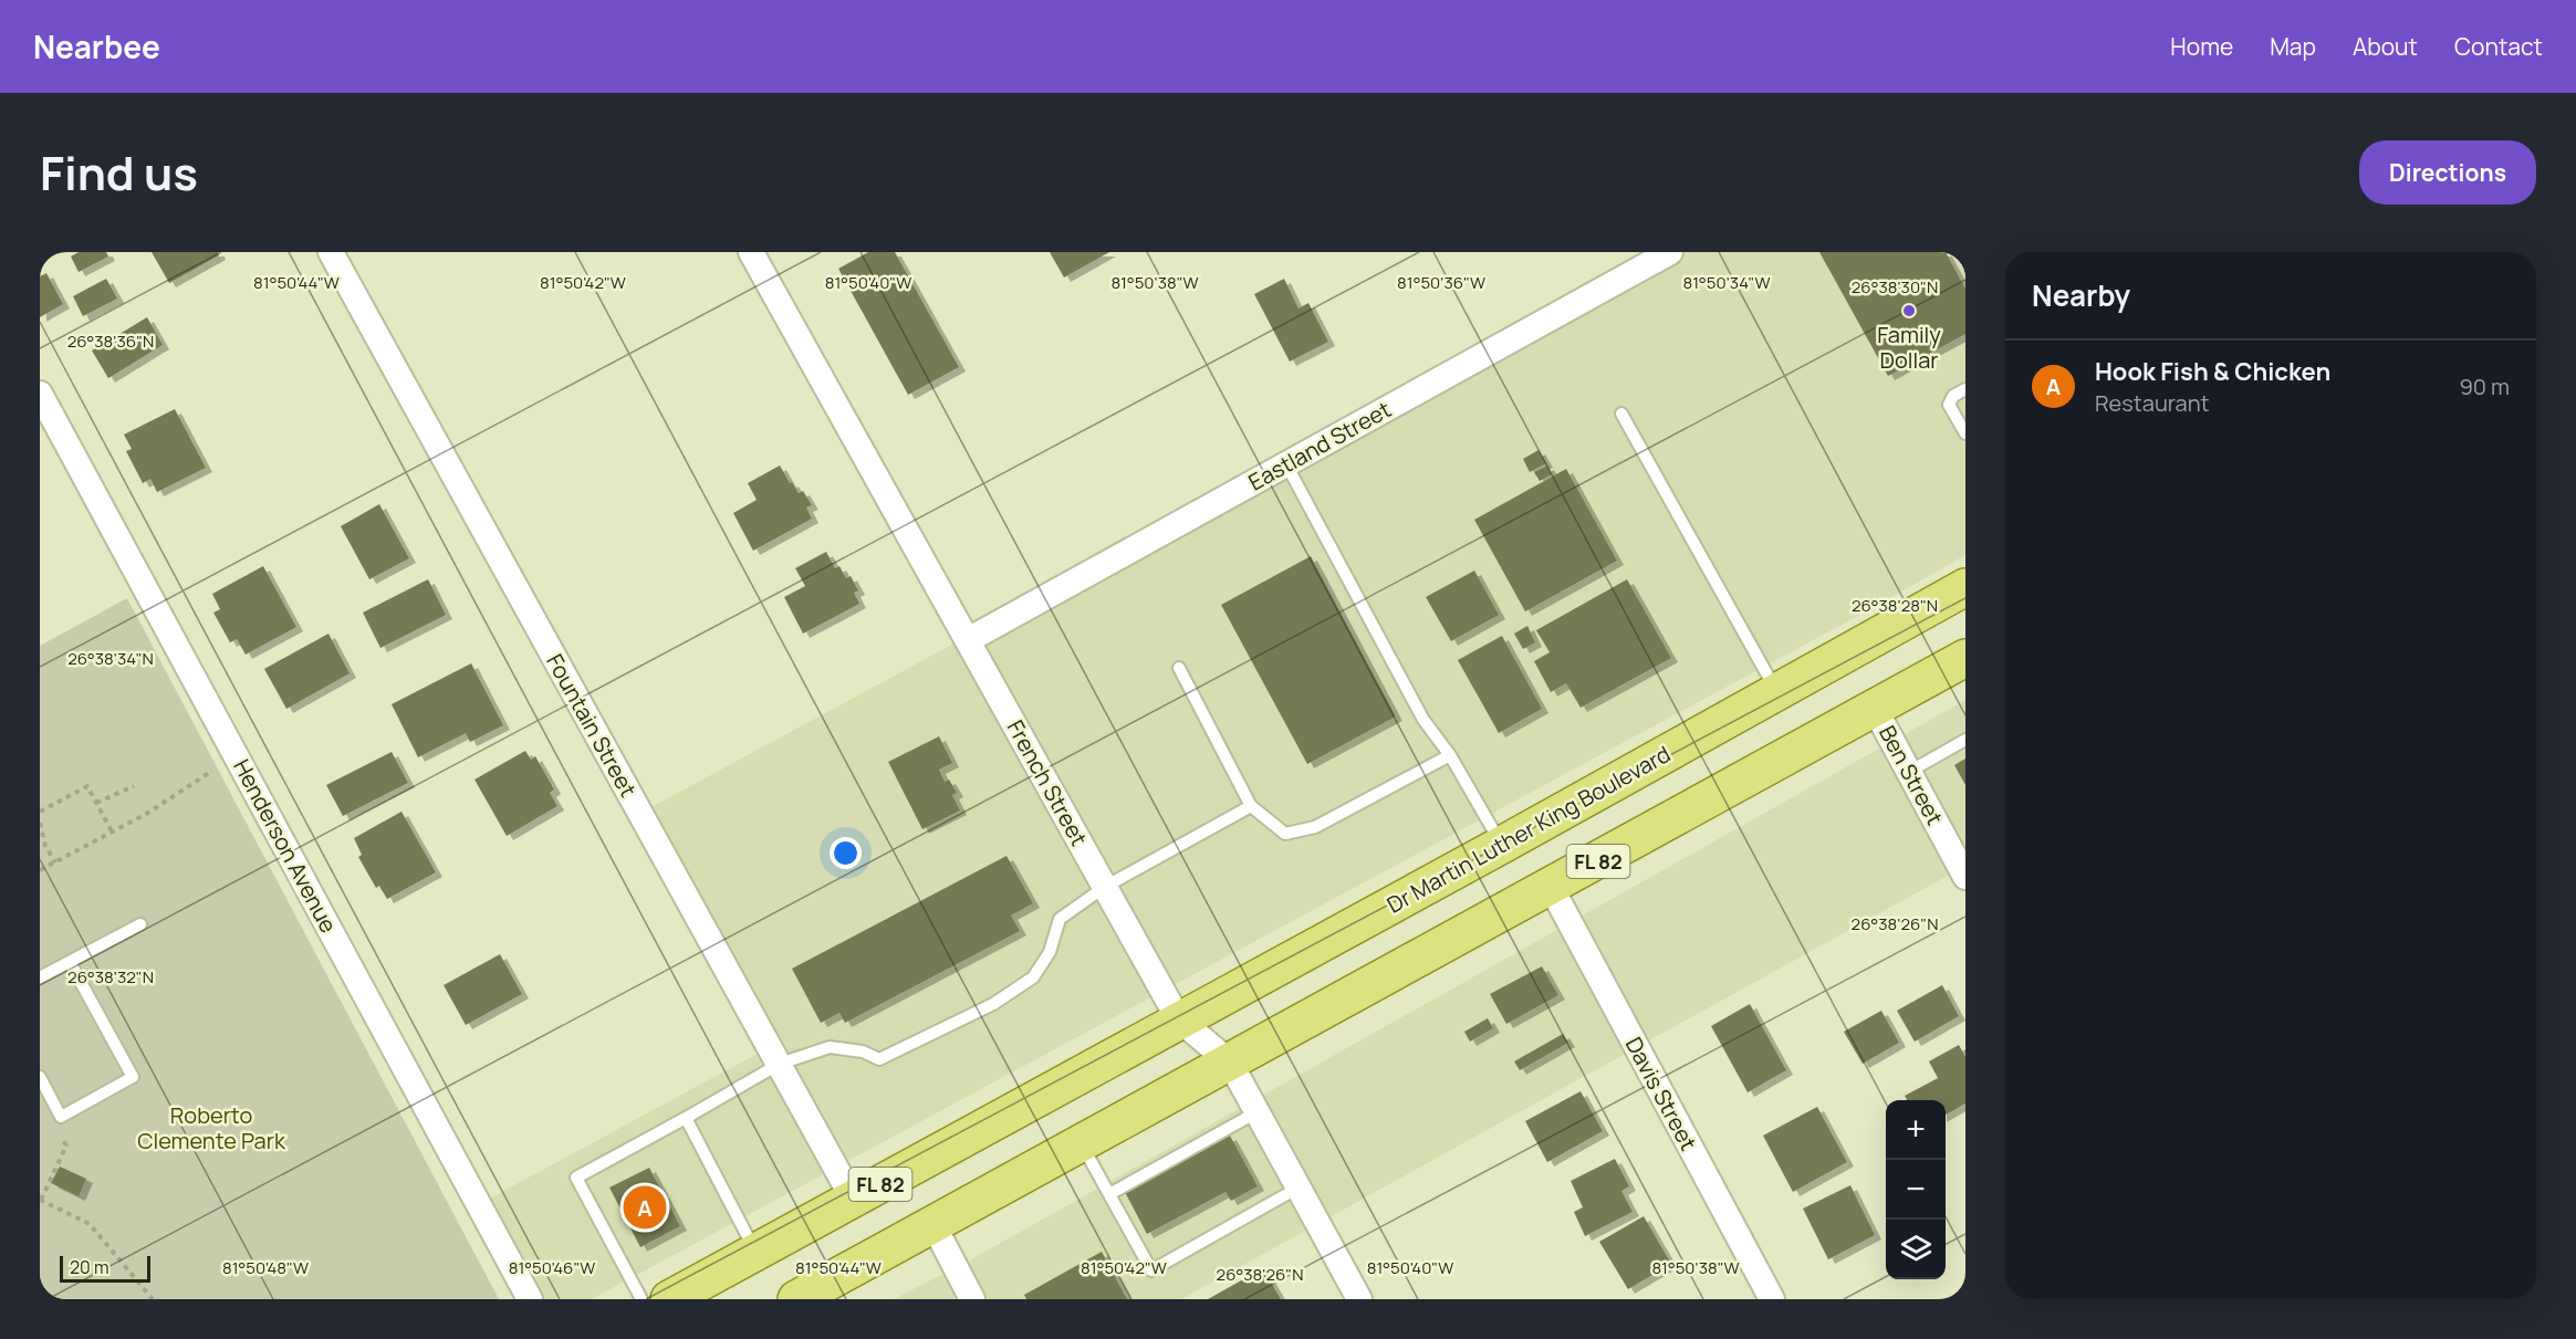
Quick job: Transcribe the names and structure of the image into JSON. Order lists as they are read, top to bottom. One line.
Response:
{"streets":{"main road":["Dr Martin Luther King Boulevard","FL 82"],"street":["Eastland Street","Fountain Street","Ben Street","French Street","Henderson Avenue","Davis Street"]},"crossings":[["Eastland Street","French Street"],["Fountain Street","Dr Martin Luther King Boulevard"],["Fountain Street","FL 82"],["Ben Street","FL 82"],["French Street","Dr Martin Luther King Boulevard"],["French Street","FL 82"],["Dr Martin Luther King Boulevard","FL 82"],["FL 82","Davis Street"]],"parks":["Roberto Clemente Park"],"places":["Family Dollar"],"scale_bar":"20 m","page":{"header":"Nearbee","nav":["Home","Map","About","Contact"],"title":"Find us","buttons":"Directions","heading":"Nearby","list":[{"mark":"A","name":"Hook Fish & Chicken","note":"Restaurant","value":"90 m"}],"map_buttons":["+","−"],"pins":"A","scale":"20 m"},"coordinates":["81°50'44\"W","81°50'42\"W","81°50'40\"W","81°50'38\"W","81°50'36\"W","81°50'34\"W","26°38'30\"N","26°38'36\"N","26°38'28\"N","26°38'34\"N","26°38'26\"N","26°38'32\"N","81°50'48\"W","81°50'46\"W"]}
